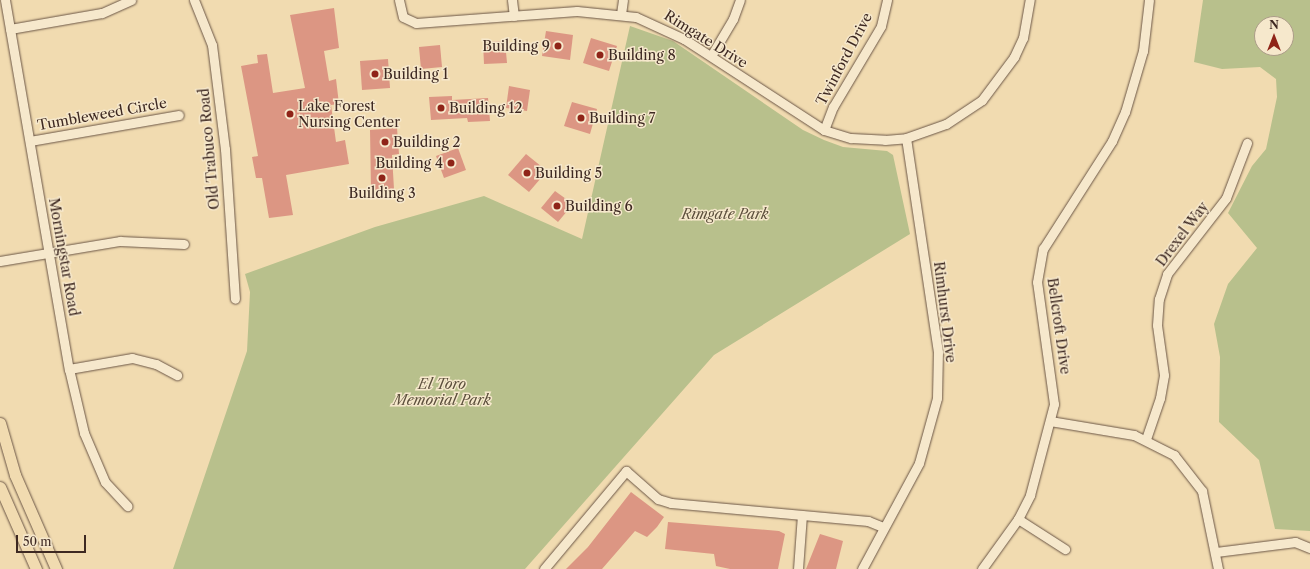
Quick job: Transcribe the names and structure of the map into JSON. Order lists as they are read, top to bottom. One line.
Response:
{"streets":{"street":["Rimgate Drive","Twinford Drive","Tumbleweed Circle","Old Trabuco Road","Drexel Way","Morningstar Road","Rimhurst Drive","Bellcroft Drive"]},"crossings":[["Rimgate Drive","Twinford Drive"],["Rimgate Drive","Rimhurst Drive"],["Tumbleweed Circle","Morningstar Road"]],"parks":["Rimgate Park","El Toro Memorial Park"],"places":["Building 9","Building 8","Building 1","Building 12","Lake Forest Nursing Center","Building 7","Building 2","Building 4","Building 5","Building 3","Building 6"],"scale_bar":"50 m","north":"top"}
